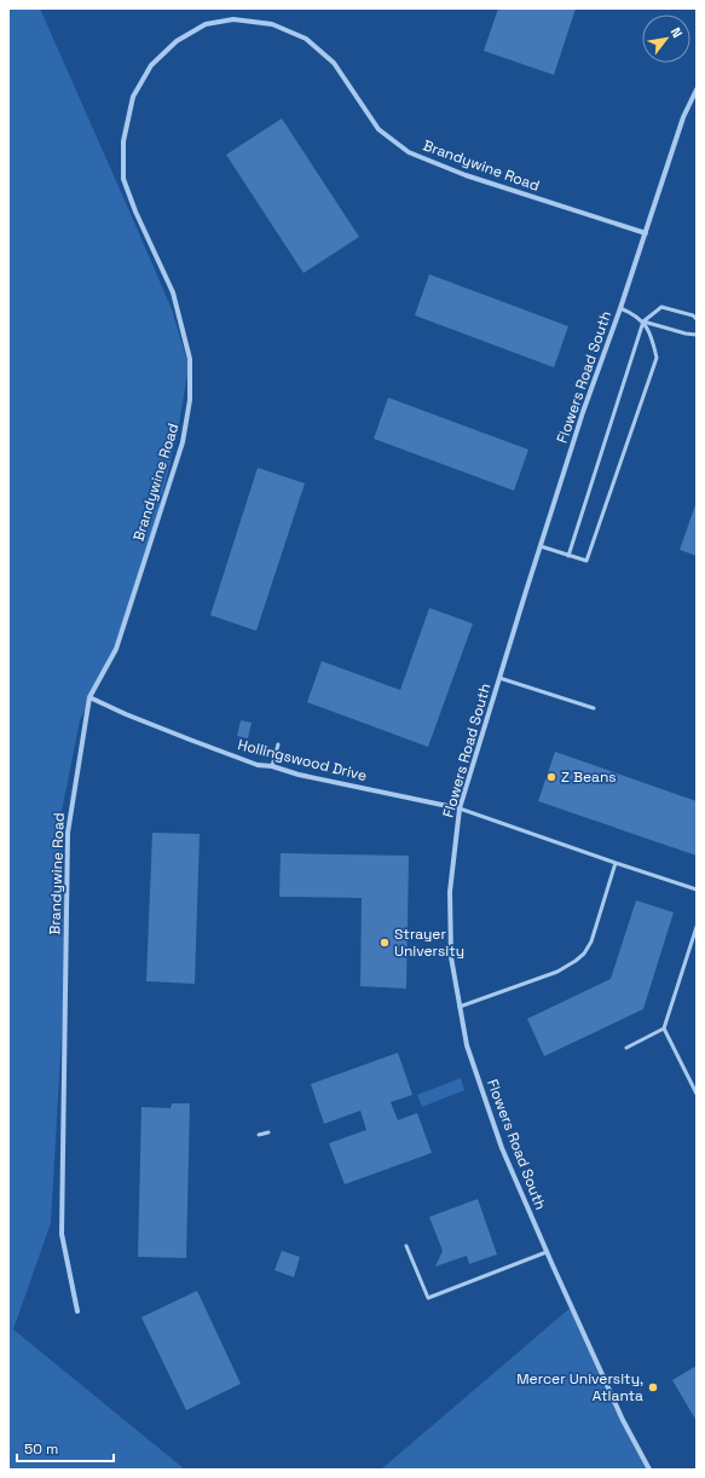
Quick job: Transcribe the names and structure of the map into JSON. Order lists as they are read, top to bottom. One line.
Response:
{"streets":{"street":["Brandywine Road","Flowers Road South","Hollingswood Drive"]},"crossings":[["Brandywine Road","Flowers Road South"],["Brandywine Road","Hollingswood Drive"],["Flowers Road South","Hollingswood Drive"]],"places":["Z Beans","Strayer University","Mercer University, Atlanta"],"scale_bar":"50 m","north":"top right"}
